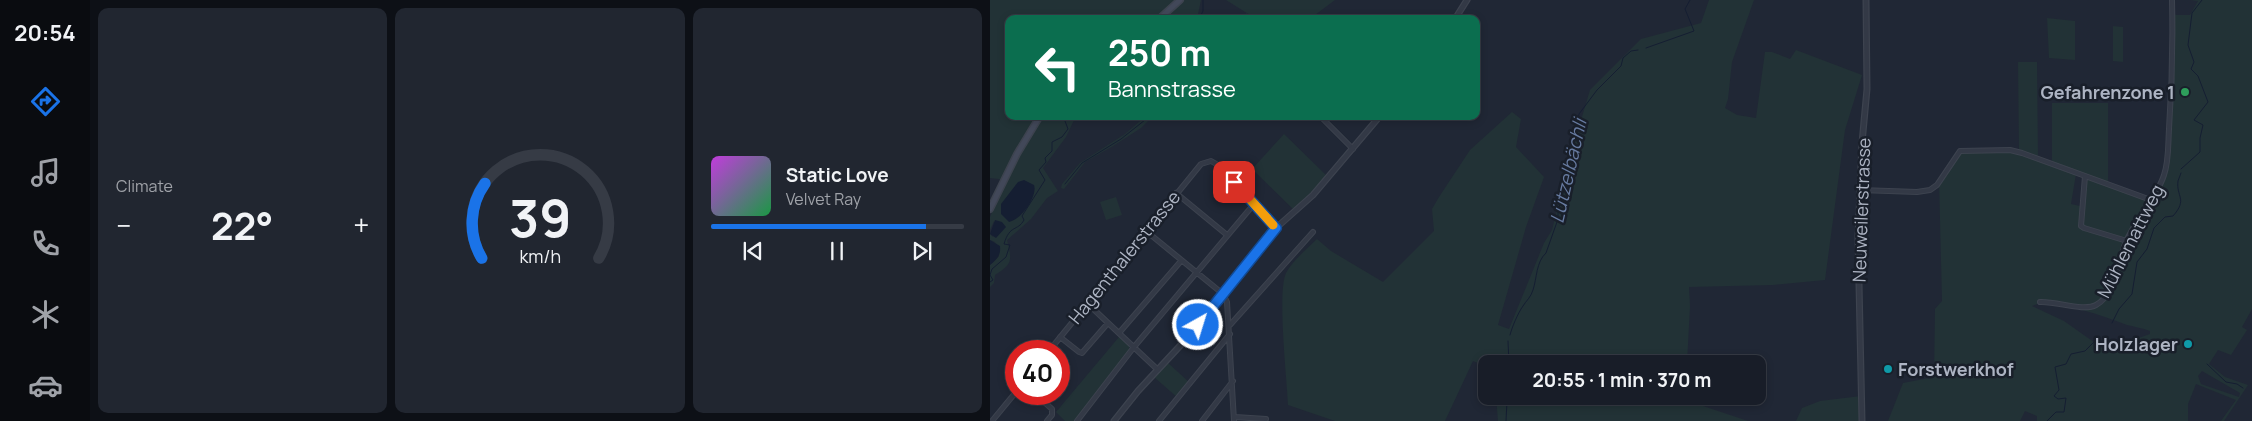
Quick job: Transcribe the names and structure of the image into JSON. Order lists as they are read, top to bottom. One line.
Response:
{"streets":{"street":["Neuweilerstrasse","Mühlemattweg","Hagenthalerstrasse"]},"water":["Lützelbächli"],"places":["Gefahrenzone 1","Holzlager","Forstwerkhof"],"page":{"tabs":"20:54","tile":"Climate","turn":["250 m","Bannstrasse"],"song":["Static Love","Velvet Ray"],"heat":["−","22°","+"],"limit":"40","trip":"20:55 · 1 min · 370 m","gauge":["39","km/h"]}}
